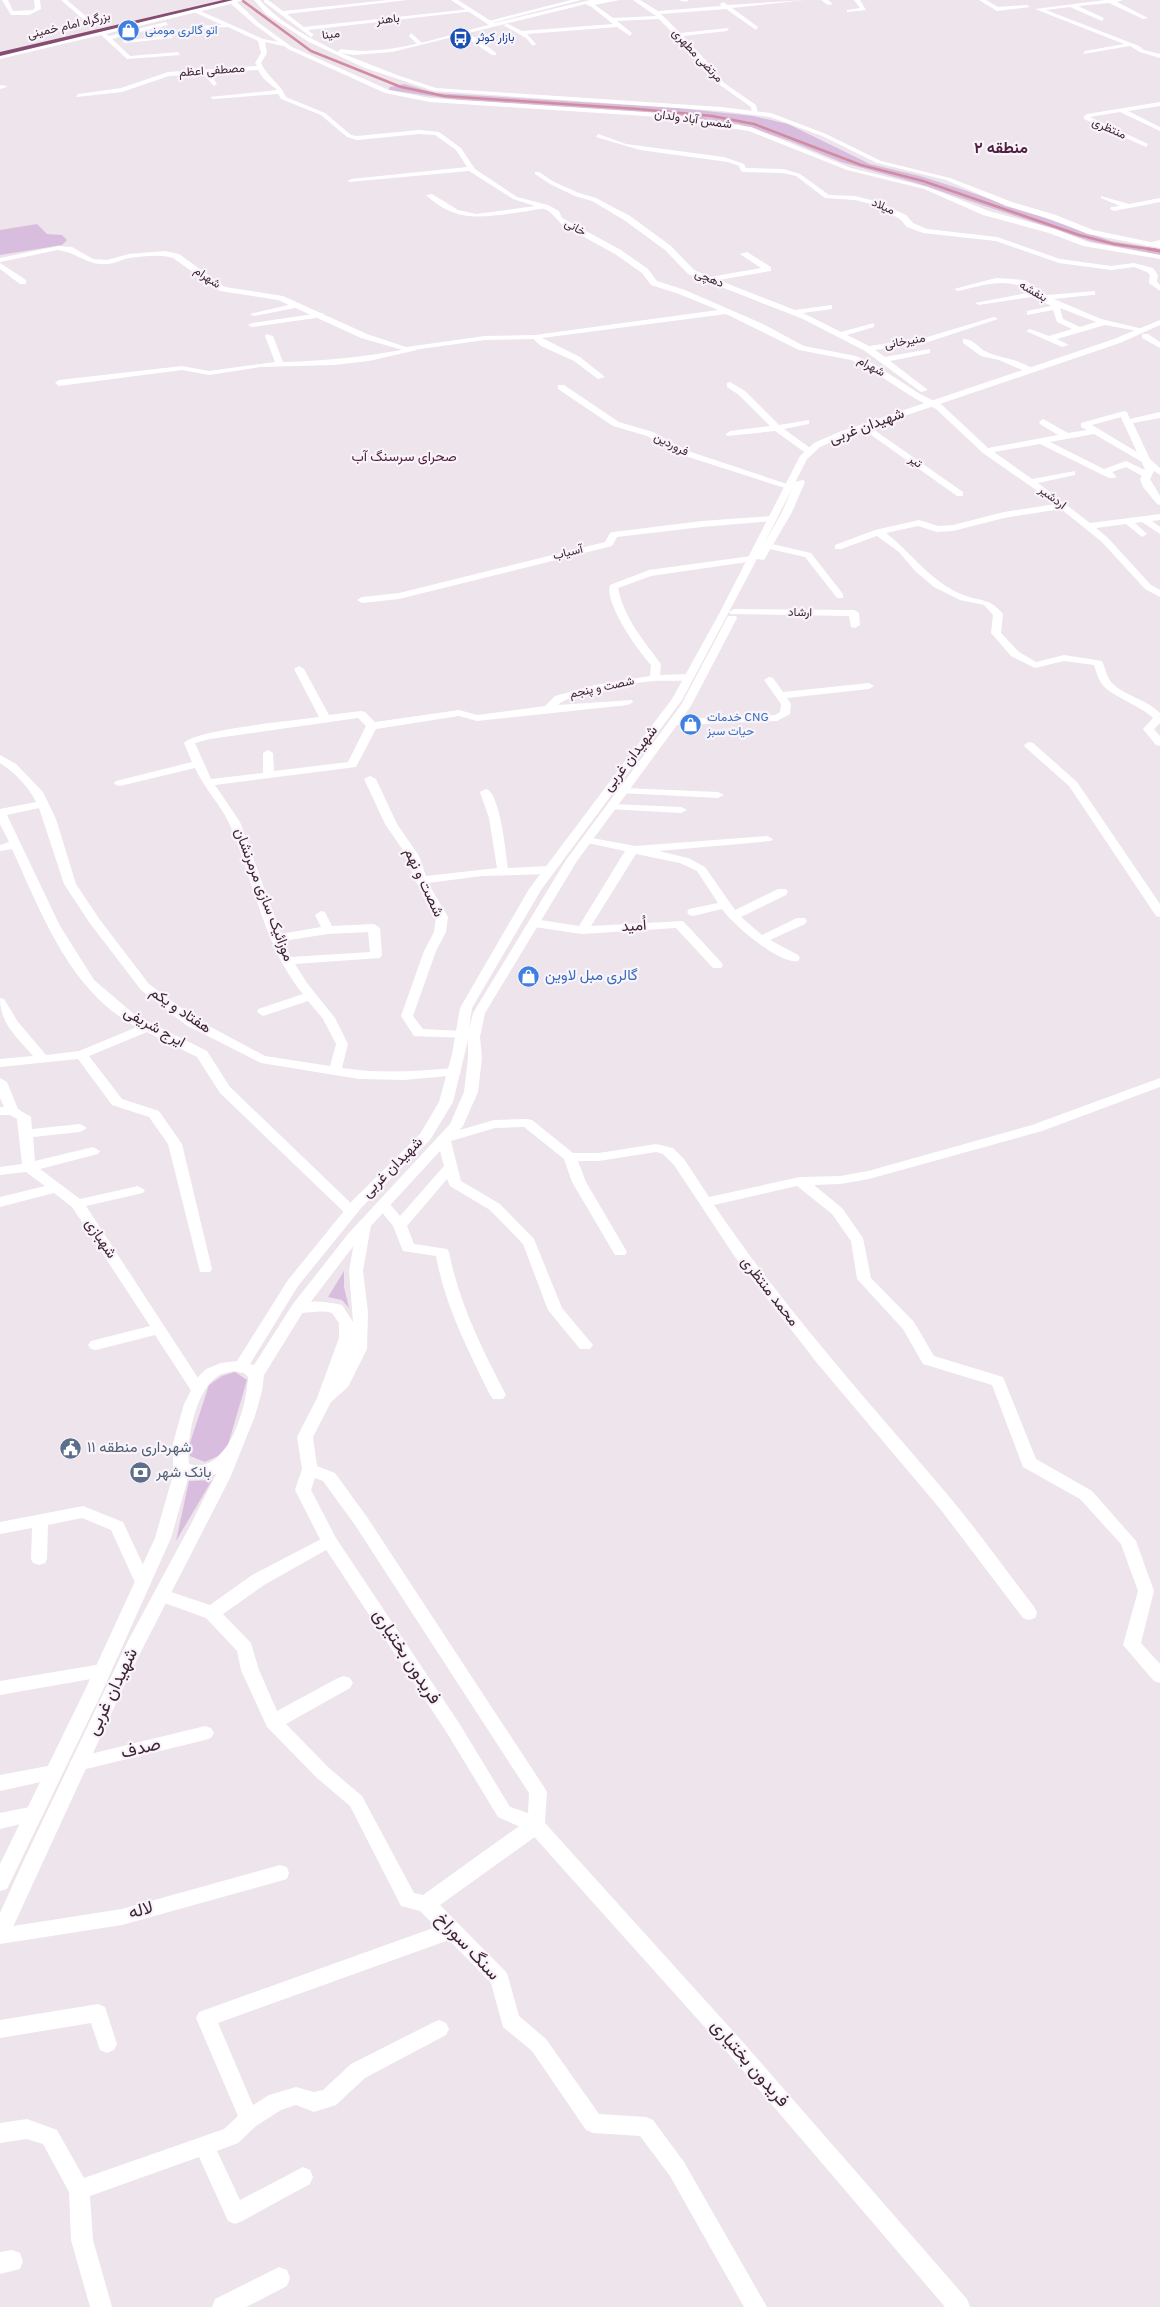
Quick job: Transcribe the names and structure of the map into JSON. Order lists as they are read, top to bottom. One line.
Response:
{"streets":{"highway":["بزرگراه امام خمینی"],"street":["باهنر","مینا","مرتضی مطهری","مصطفی اعظم","شمس آباد ولدان","منتظری","میلاد","خانی","شهرام","دهچی","بنفشه","منیرخانی","شهیدان غربی","فروردین","تیر","اردشیر","آسیاب","ارشاد","شصت و پنجم","شصت و نهم","موزائیک سازی مرمرنشان","اُمید","هفتاد و یکم","ایرج شریفی","شهبازی","محمد منتظری","فریدون بختیاری","صدف","لاله","سنگ سوراخ"]},"crossings":[["باهنر","مینا"],["بزرگراه امام خمینی","شمس آباد ولدان"],["خانی","شهرام"],["شهرام","منیرخانی"],["شهرام","شهیدان غربی"],["شهرام","اردشیر"],["دهچی","منیرخانی"],["بنفشه","شهیدان غربی"],["منیرخانی","شهیدان غربی"],["منیرخانی","اردشیر"],["شهیدان غربی","فروردین"],["شهیدان غربی","تیر"],["شهیدان غربی","اردشیر"],["شهیدان غربی","آسیاب"],["شهیدان غربی","ارشاد"],["شهیدان غربی","شصت و پنجم"],["شهیدان غربی","شصت و نهم"],["شهیدان غربی","اُمید"],["شهیدان غربی","هفتاد و یکم"],["شهیدان غربی","ایرج شریفی"],["شهیدان غربی","شهبازی"],["شهیدان غربی","صدف"],["شهیدان غربی","لاله"],["شهیدان غربی","سنگ سوراخ"],["موزائیک سازی مرمرنشان","هفتاد و یکم"]],"districts":["منطقه ۲","صحرای سرسنگ آب"],"places":{"shop":["اتو گالری مومنی","خدمات CNG حیات سبز","گالری مبل لاوین"],"bus stop":["بازار کوثر"],"public building":["شهرداری منطقه ۱۱"],"bank":["بانک شهر"]}}
